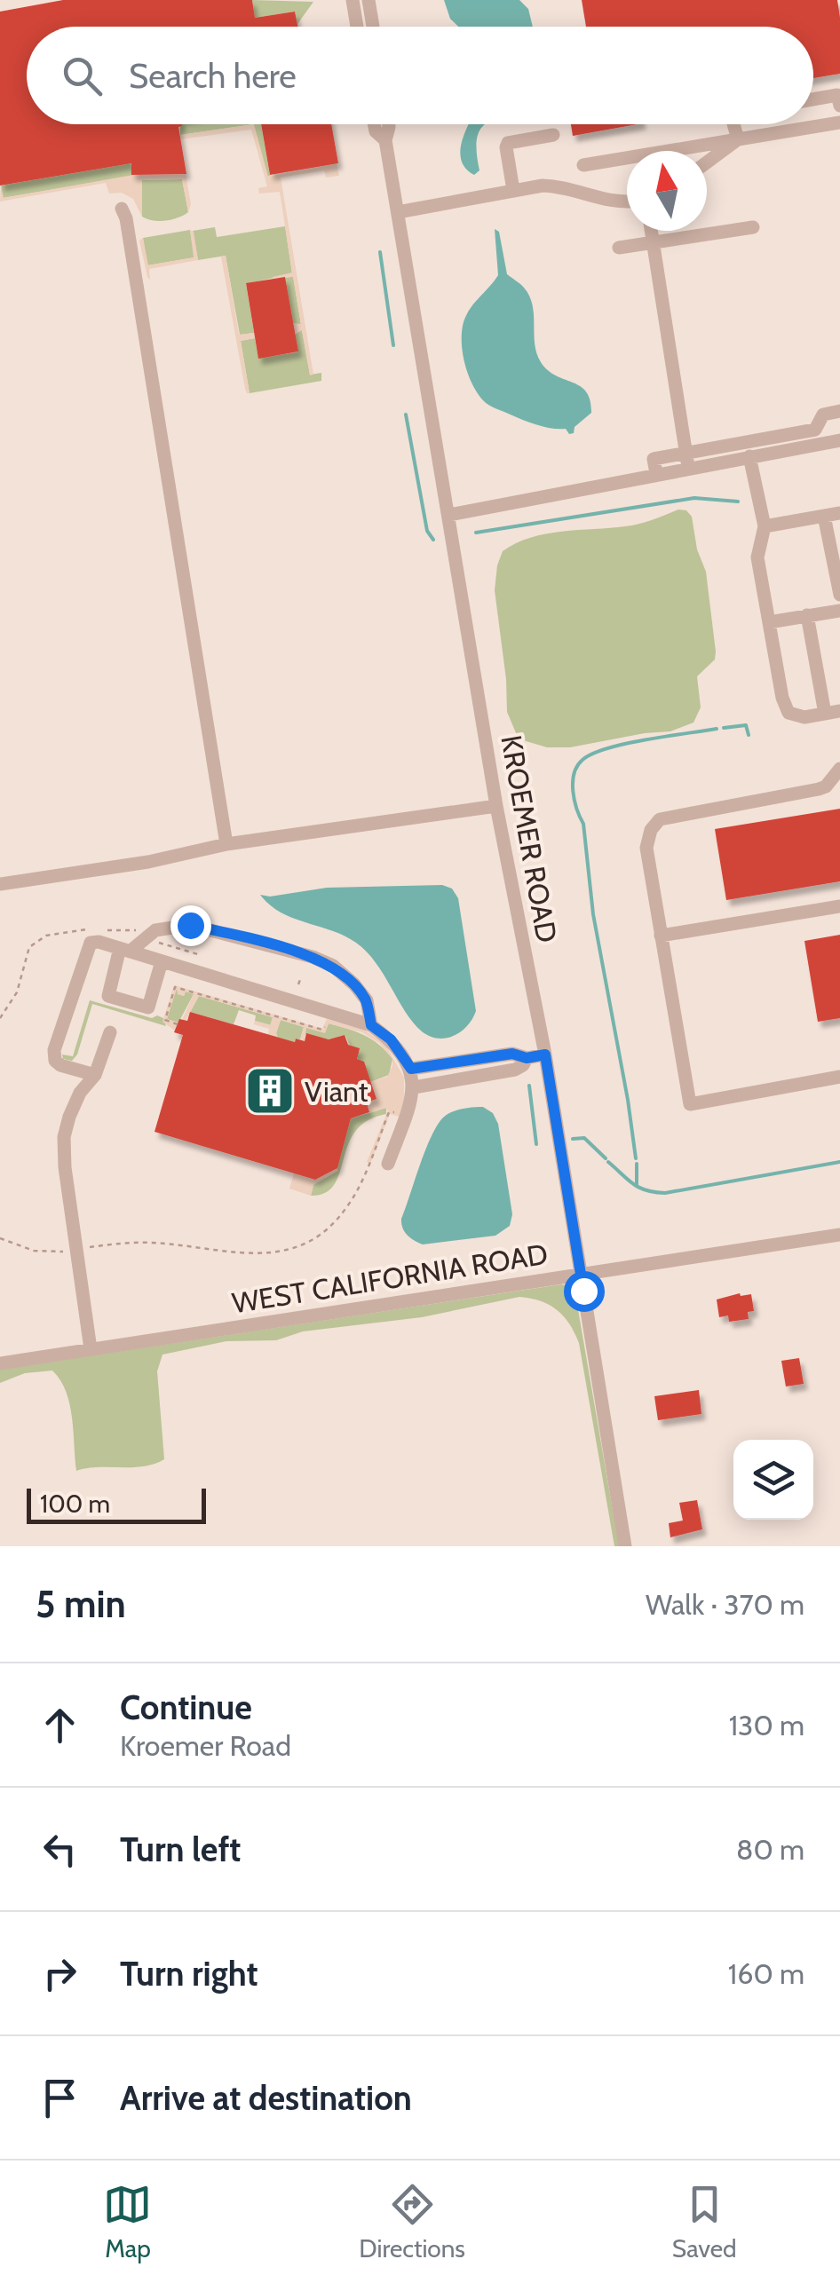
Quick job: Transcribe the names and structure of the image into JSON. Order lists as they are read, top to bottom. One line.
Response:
{"streets":{"street":["KROEMER ROAD","WEST CALIFORNIA ROAD"]},"crossings":[["KROEMER ROAD","WEST CALIFORNIA ROAD"]],"places":{"building":["Viant"]},"scale_bar":"100 m","north":"top","page":{"search":"Search here","scale":"100 m","heading":["5 min","Walk · 370 m"],"list":[["Continue","Kroemer Road","130 m"],["Turn left","80 m"],["Turn right","160 m"],"Arrive at destination"],"nav":["Map","Directions","Saved"]}}
